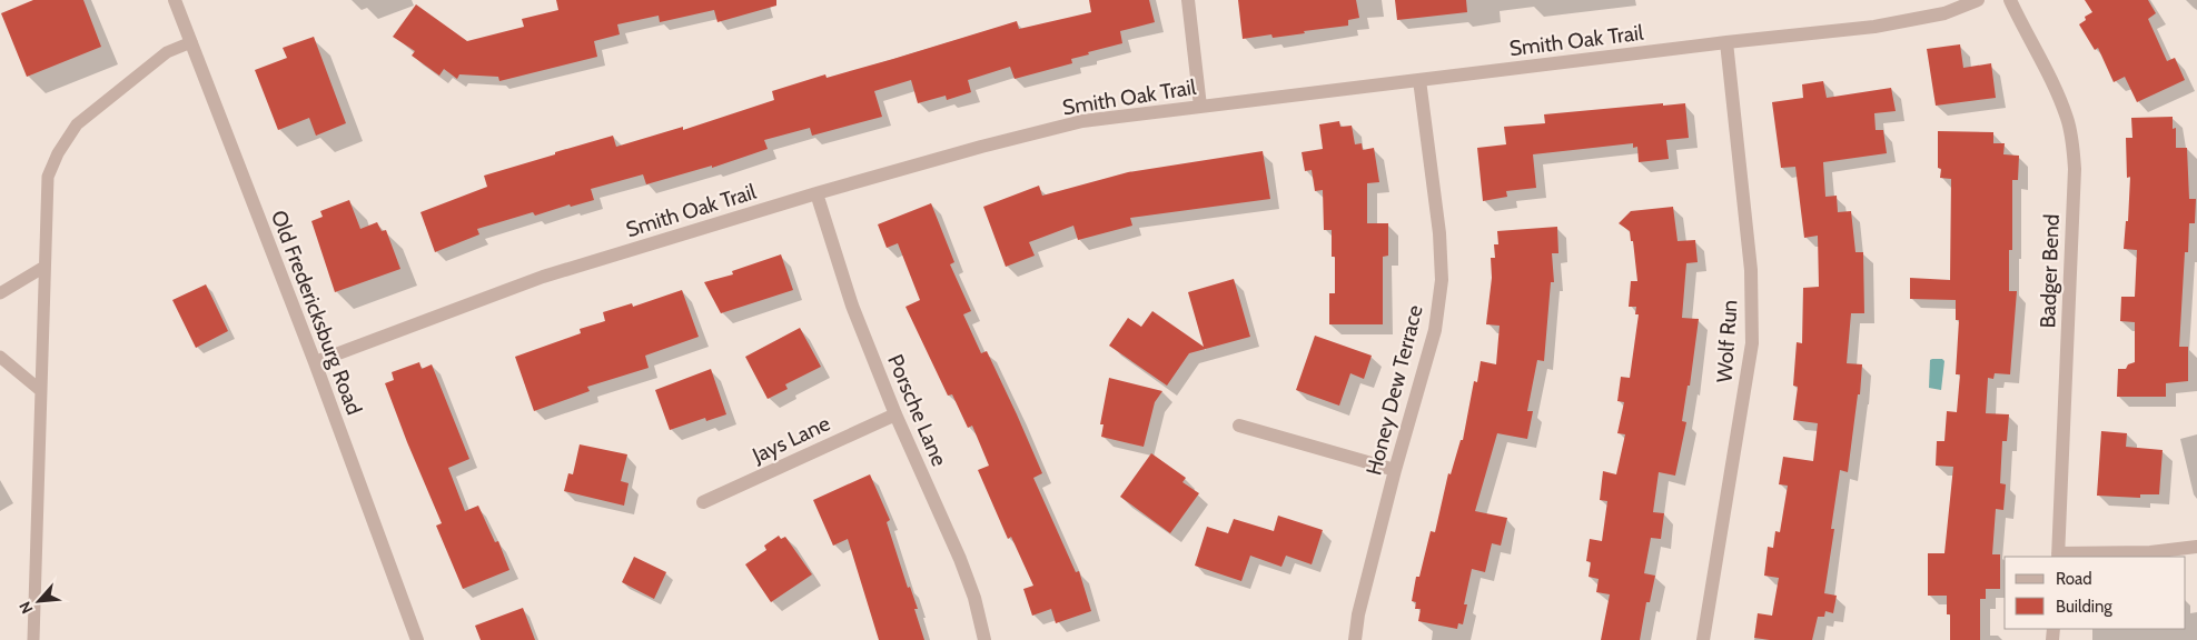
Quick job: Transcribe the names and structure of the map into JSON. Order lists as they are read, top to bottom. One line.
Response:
{"streets":{"street":["Smith Oak Trail","Badger Bend","Old Fredericksburg Road","Wolf Run","Honey Dew Terrace","Porsche Lane","Jays Lane"]},"crossings":[["Smith Oak Trail","Old Fredericksburg Road"],["Smith Oak Trail","Wolf Run"],["Smith Oak Trail","Honey Dew Terrace"],["Smith Oak Trail","Porsche Lane"],["Porsche Lane","Jays Lane"]],"legend":["Road","Building"],"north":"bottom left"}
